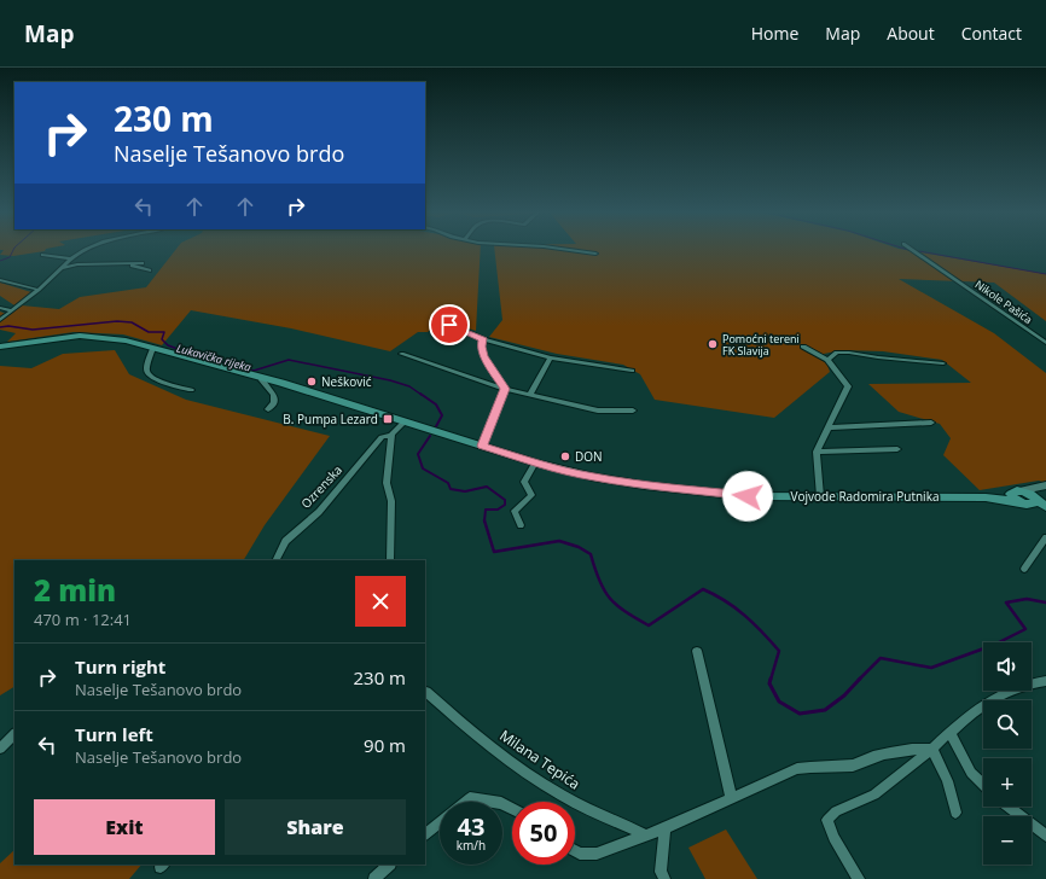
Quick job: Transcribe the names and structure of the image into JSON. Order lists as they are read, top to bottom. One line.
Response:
{"streets":{"main road":["Vojvode Radomira Putnika"],"street":["Nikole Pašića","Ozrenska","Milana Tepića"]},"water":["Lukavička rijeka"],"places":{"other":["Pomoćni tereni FK Slavija","Nešković","DON"],"transit":["B. Pumpa Lezard"]},"page":{"header":"Map","nav":["Home","Map","About","Contact"],"turn":["230 m","Naselje Tešanovo brdo"],"heading":["2 min","470 m · 12:41"],"map_buttons":["+","−"],"list":[{"name":"Turn right","note":"Naselje Tešanovo brdo","value":"230 m"},{"name":"Turn left","note":"Naselje Tešanovo brdo","value":"90 m"}],"buttons":["Exit","Share"],"speed":"43 km/h","limit":"50"}}
